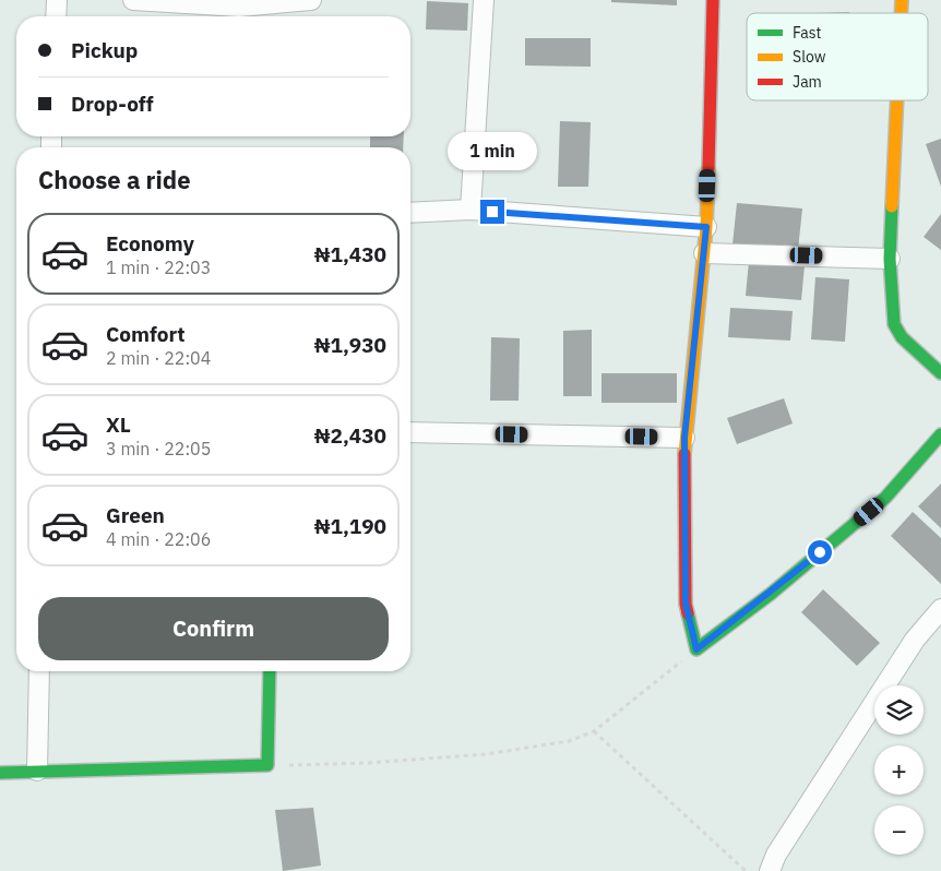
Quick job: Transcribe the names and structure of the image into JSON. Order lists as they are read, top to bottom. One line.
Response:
{"legend":["Fast","Slow","Jam"],"page":{"banner":["Pickup","Drop-off"],"bubble":"1 min","heading":"Choose a ride","list":[{"name":"Economy","note":"1 min · 22:03","value":"₦1,430"},{"name":"Comfort","note":"2 min · 22:04","value":"₦1,930"},{"name":"XL","note":"3 min · 22:05","value":"₦2,430"},{"name":"Green","note":"4 min · 22:06","value":"₦1,190"}],"buttons":"Confirm","map_buttons":["+","−"]}}
